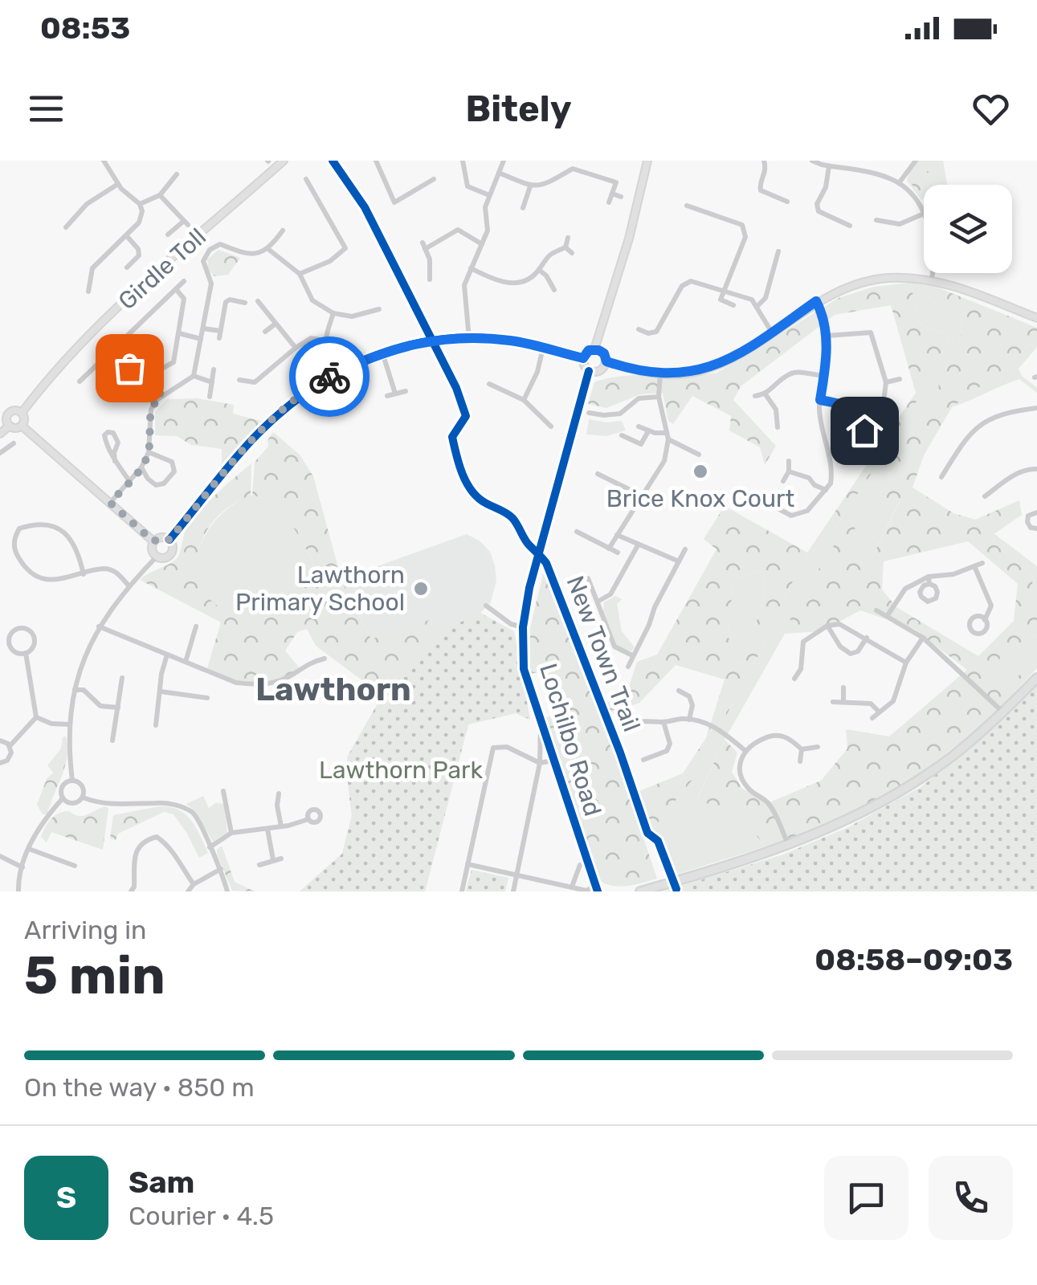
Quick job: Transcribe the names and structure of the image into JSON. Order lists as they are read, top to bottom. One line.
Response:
{"streets":{"street":["Girdle Toll","Lochilbo Road"],"cycle path":["New Town Trail"]},"districts":["Lawthorn"],"parks":["Lawthorn Park"],"places":["Brice Knox Court","Lawthorn Primary School"],"page":{"status":"08:53","header":"Bitely","heading":["5 min","Arriving in","08:58–09:03"],"panel":["Sam","Courier · 4.5"],"bar":"On the way · 850 m","round":"S"}}
